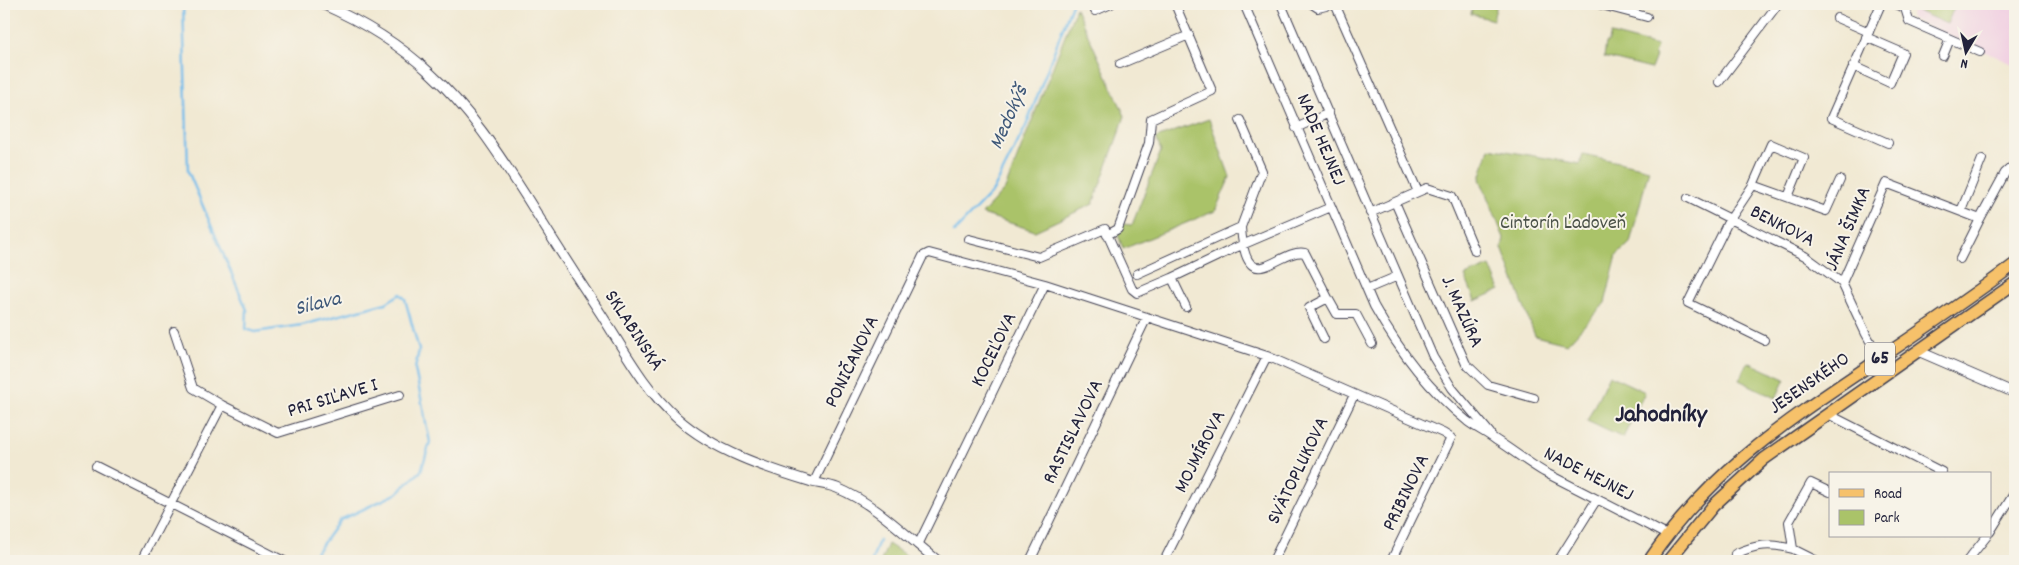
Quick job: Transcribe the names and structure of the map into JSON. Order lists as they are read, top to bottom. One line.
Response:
{"streets":{"main road":["65","JESENSKÉHO"],"street":["NADE HEJNEJ","BENKOVA","JÁNA ŠIMKA","J. MAZÚRA","SKLABINSKÁ","KOCEĽOVA","PONIČANOVA","PRI SIĽAVE I","RASTISLAVOVA","MOJMÍROVA","SVÄTOPLUKOVA","PRIBINOVA"]},"crossings":[["NADE HEJNEJ","J. MAZÚRA"],["NADE HEJNEJ","JESENSKÉHO"],["BENKOVA","JÁNA ŠIMKA"],["JÁNA ŠIMKA","JESENSKÉHO"],["SKLABINSKÁ","KOCEĽOVA"],["SKLABINSKÁ","PONIČANOVA"],["KOCEĽOVA","PONIČANOVA"],["SVÄTOPLUKOVA","PRIBINOVA"]],"districts":["Jahodníky"],"water":["Medokýš","Silava"],"parks":["Cintorín Ľadoveň"],"legend":["Road","Park"],"north":"bottom"}
